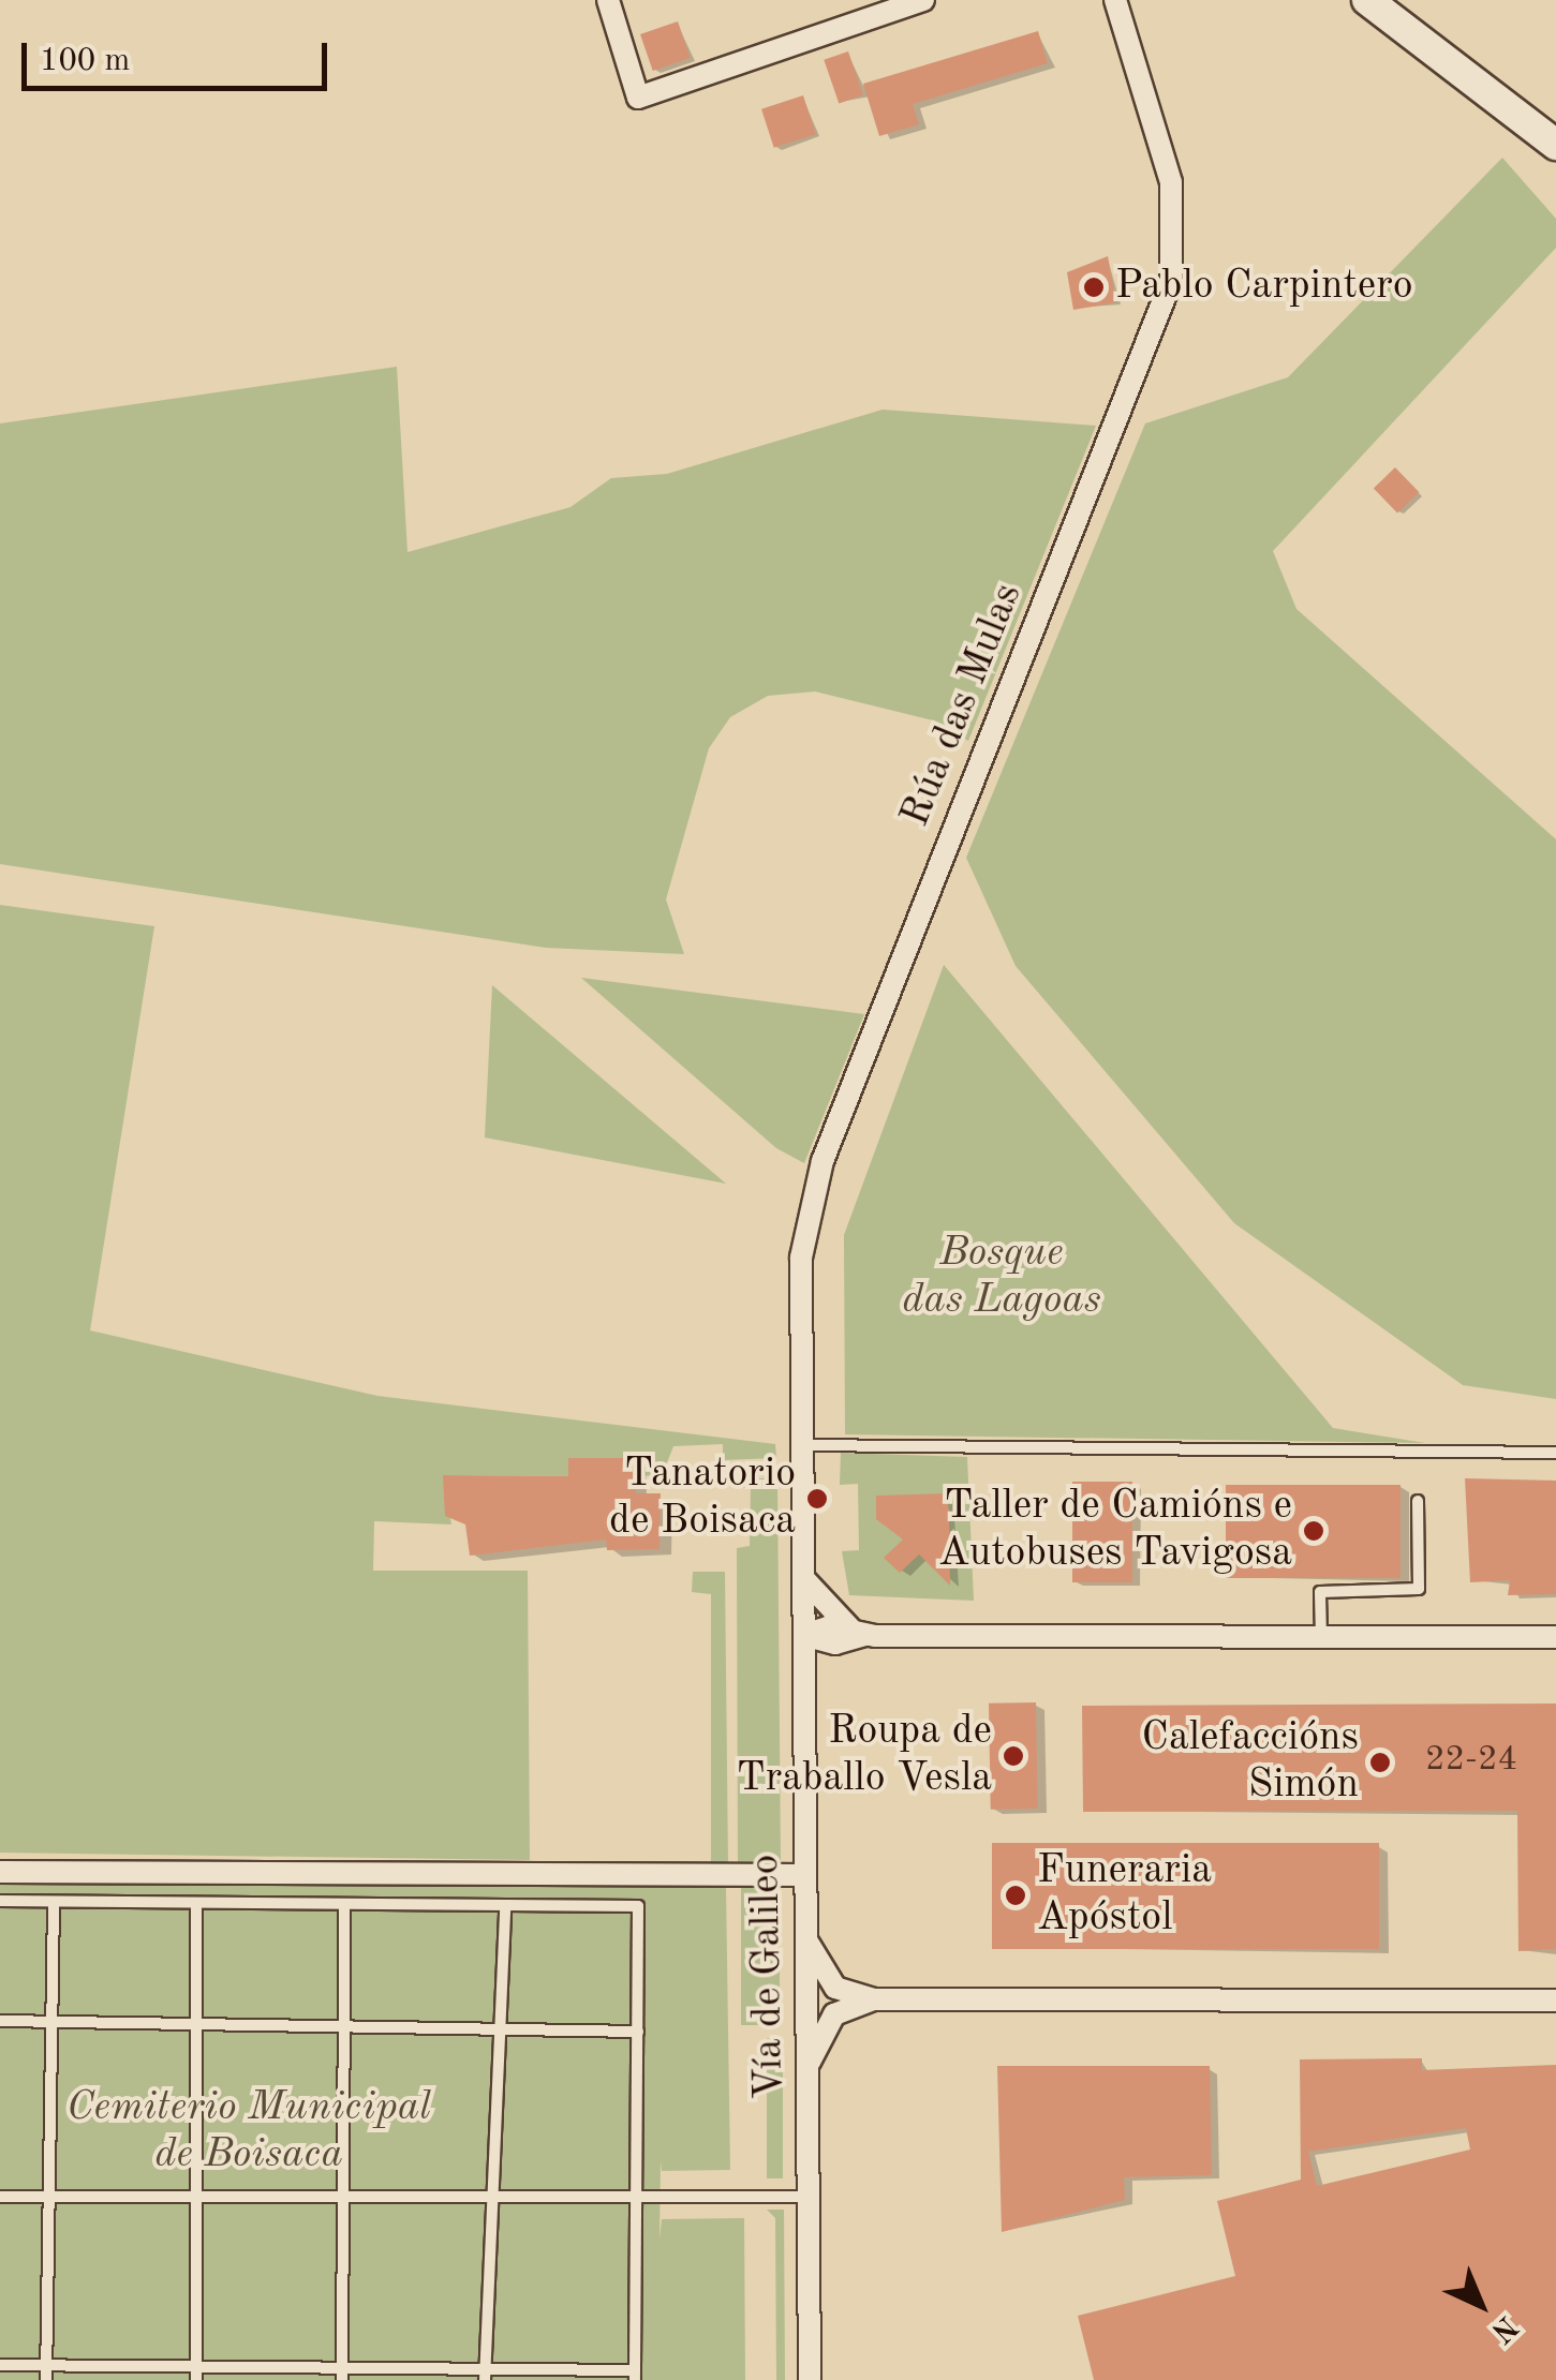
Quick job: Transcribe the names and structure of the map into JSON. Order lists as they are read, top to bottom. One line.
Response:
{"streets":{"street":["Rúa das Mulas","Vía de Galileo"]},"crossings":[["Rúa das Mulas","Vía de Galileo"]],"parks":["Bosque das Lagoas","Cemiterio Municipal de Boisaca"],"places":["Pablo Carpintero","Tanatorio de Boisaca","Taller de Camións e Autobuses Tavigosa","Roupa de Traballo Vesla","Calefaccións Simón","Funeraria Apóstol"],"house_numbers":["22-24"],"scale_bar":"100 m","north":"bottom right"}
